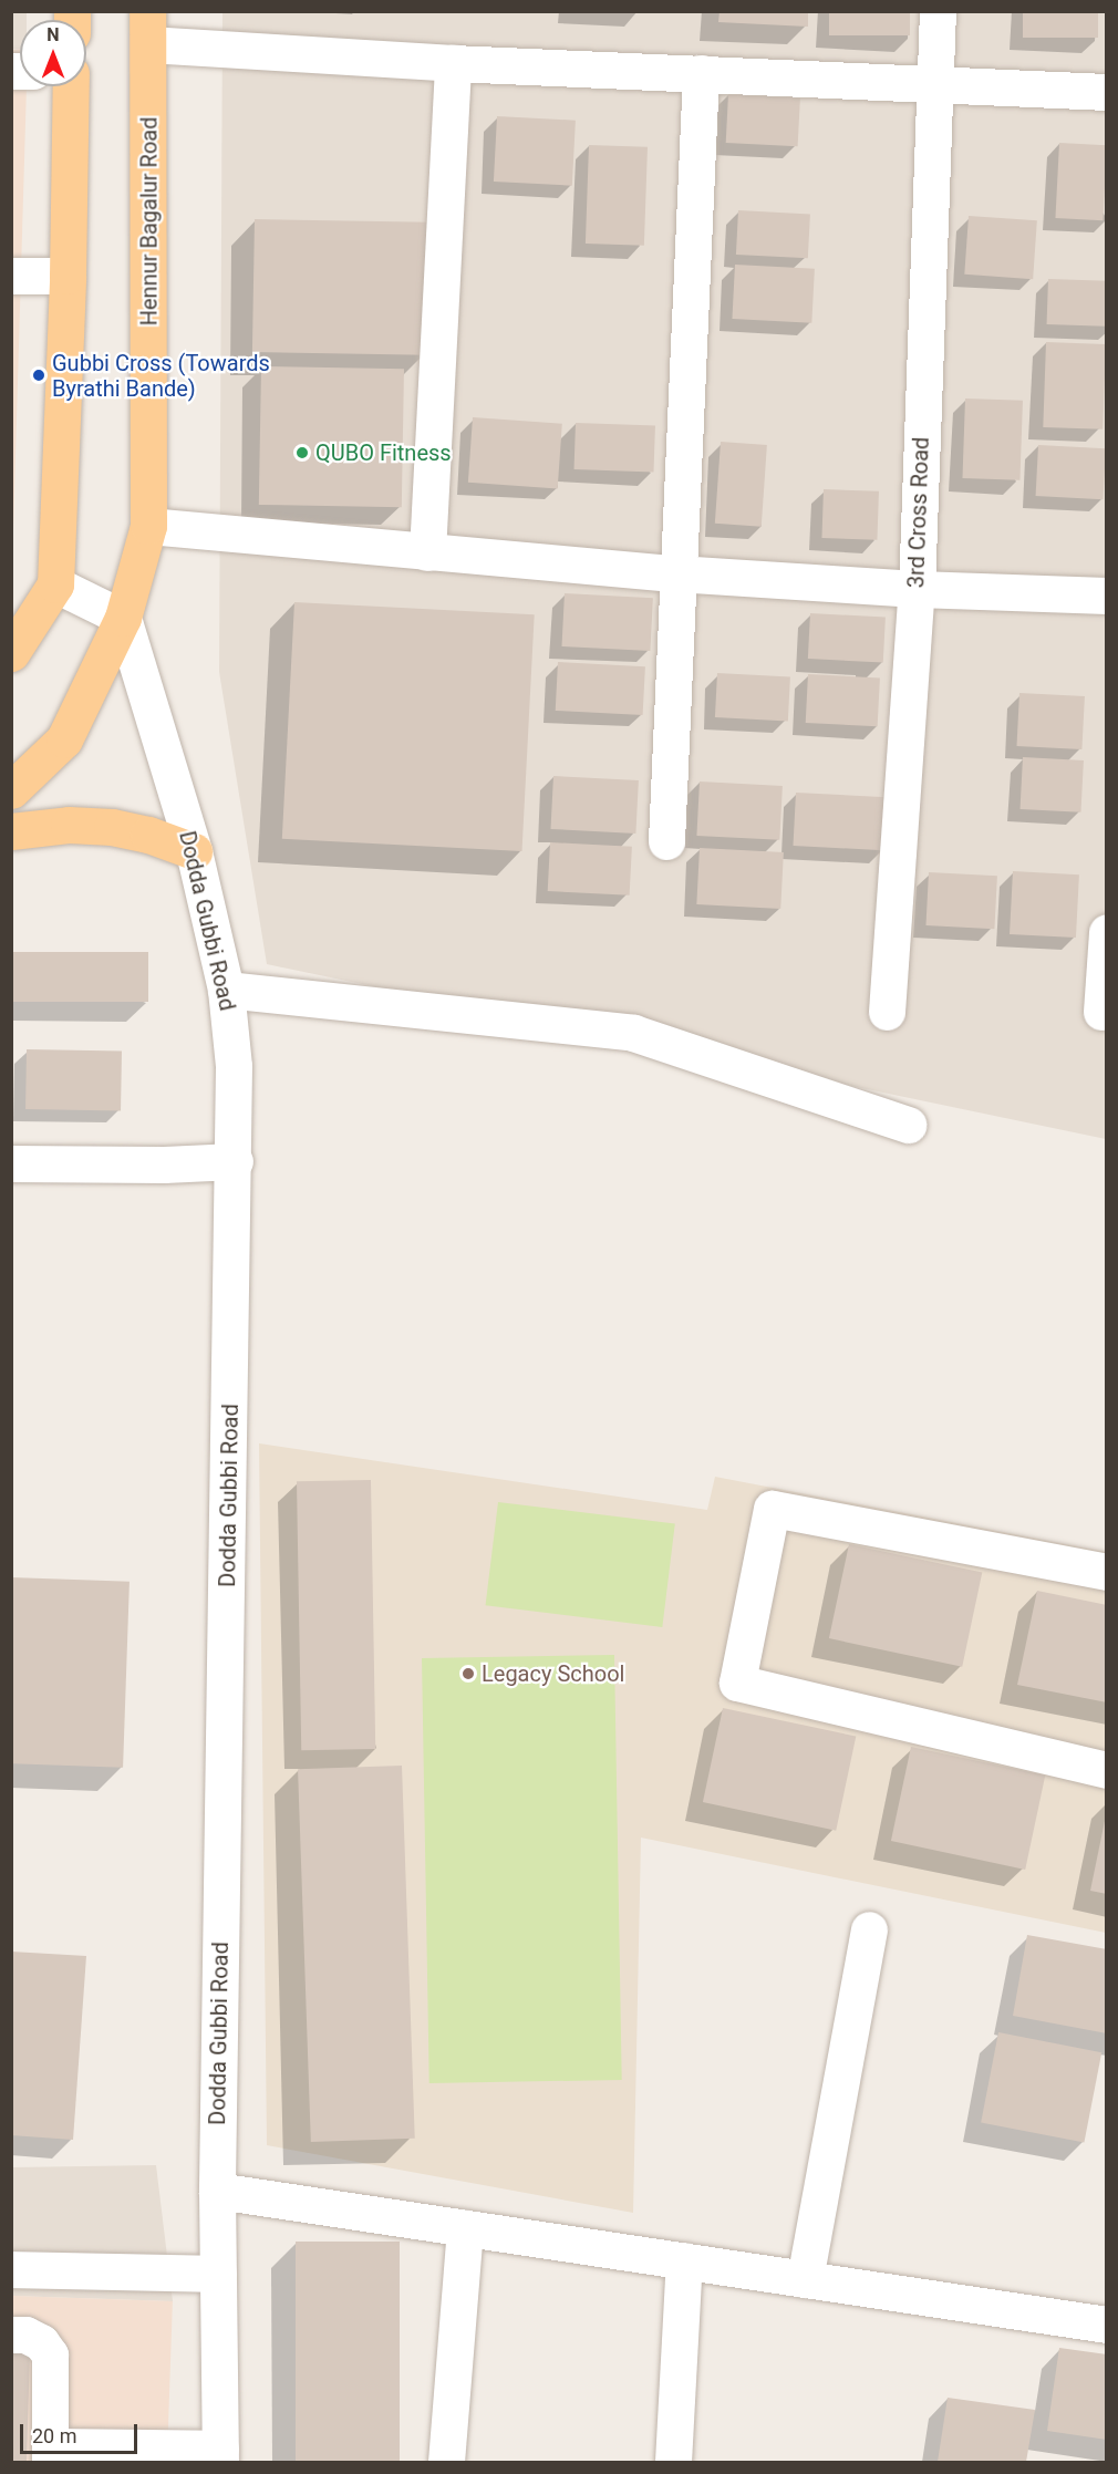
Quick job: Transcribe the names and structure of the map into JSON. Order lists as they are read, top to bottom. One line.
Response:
{"streets":{"main road":["Hennur Bagalur Road"],"street":["3rd Cross Road","Dodda Gubbi Road"]},"crossings":[["Hennur Bagalur Road","Dodda Gubbi Road"]],"places":["Gubbi Cross (Towards Byrathi Bande)","QUBO Fitness","Legacy School"],"scale_bar":"20 m","north":"top"}
